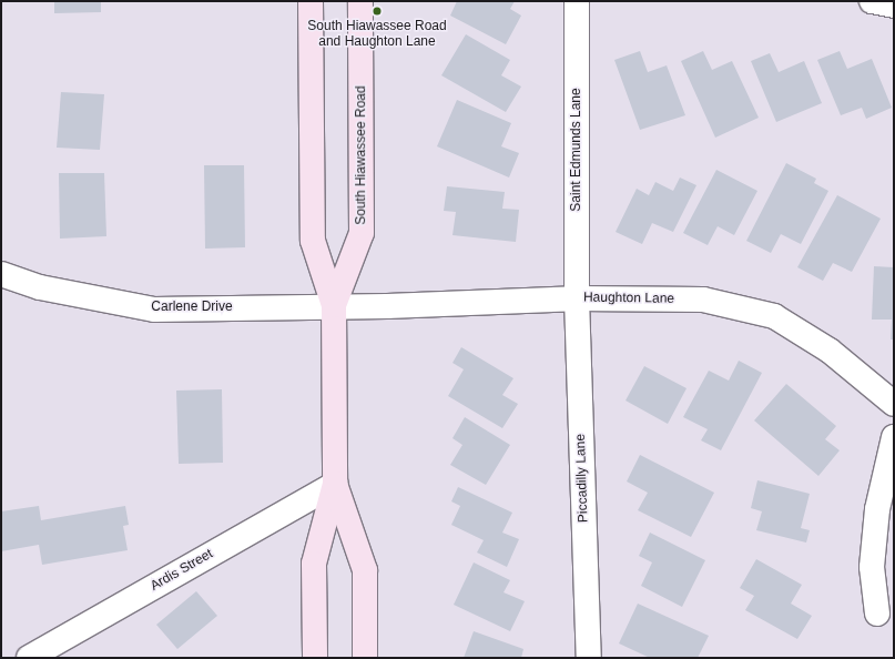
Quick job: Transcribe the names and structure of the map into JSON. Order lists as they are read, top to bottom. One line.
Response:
{"streets":{"street":["Saint Edmunds Lane","South Hiawassee Road","Haughton Lane","Carlene Drive","Piccadilly Lane","Ardis Street"]},"crossings":[["Saint Edmunds Lane","Haughton Lane"],["Saint Edmunds Lane","Piccadilly Lane"],["South Hiawassee Road","Haughton Lane"],["South Hiawassee Road","Carlene Drive"],["South Hiawassee Road","Ardis Street"],["Haughton Lane","Carlene Drive"],["Haughton Lane","Piccadilly Lane"]],"places":["South Hiawassee Road and Haughton Lane"]}
